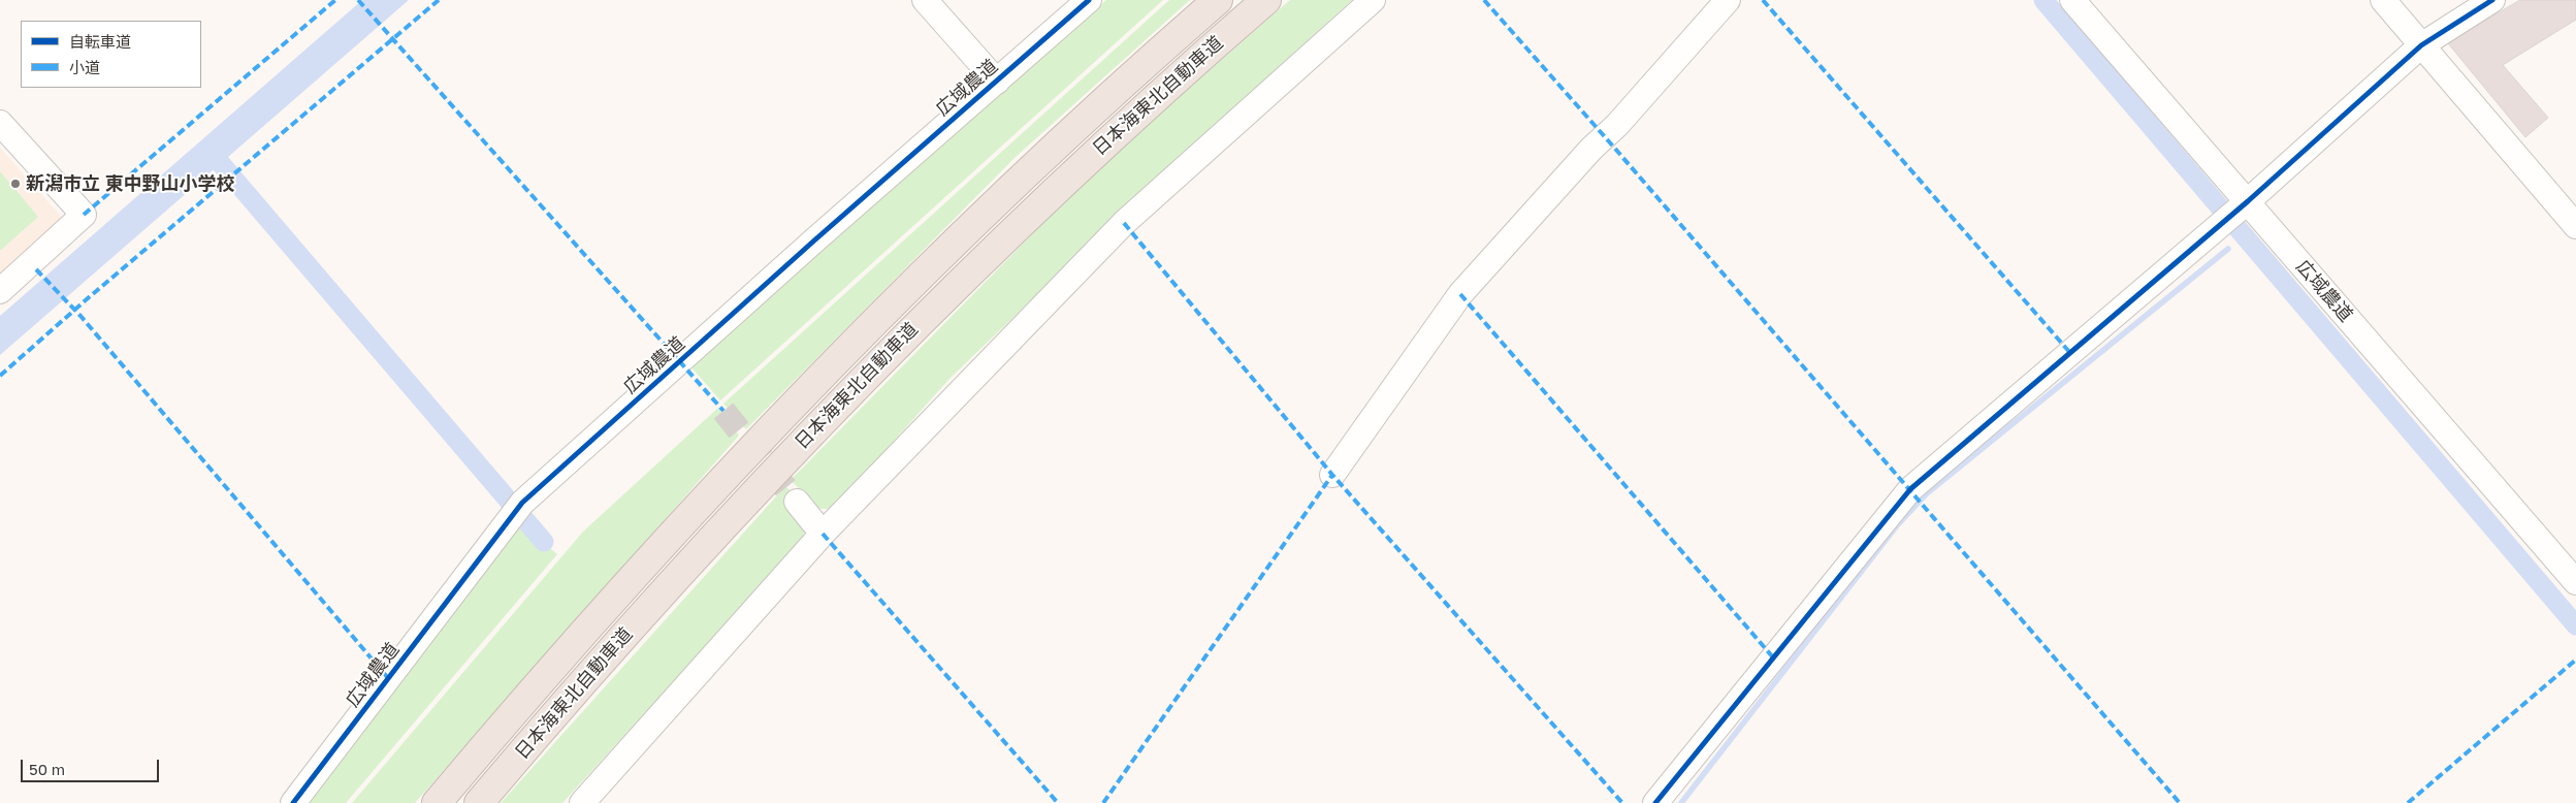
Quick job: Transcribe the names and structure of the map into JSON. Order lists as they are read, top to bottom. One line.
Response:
{"streets":{"highway":["日本海東北自動車道"],"street":["広域農道"]},"places":["新潟市立 東中野山小学校"],"legend":["自転車道","小道"],"scale_bar":"50 m"}
